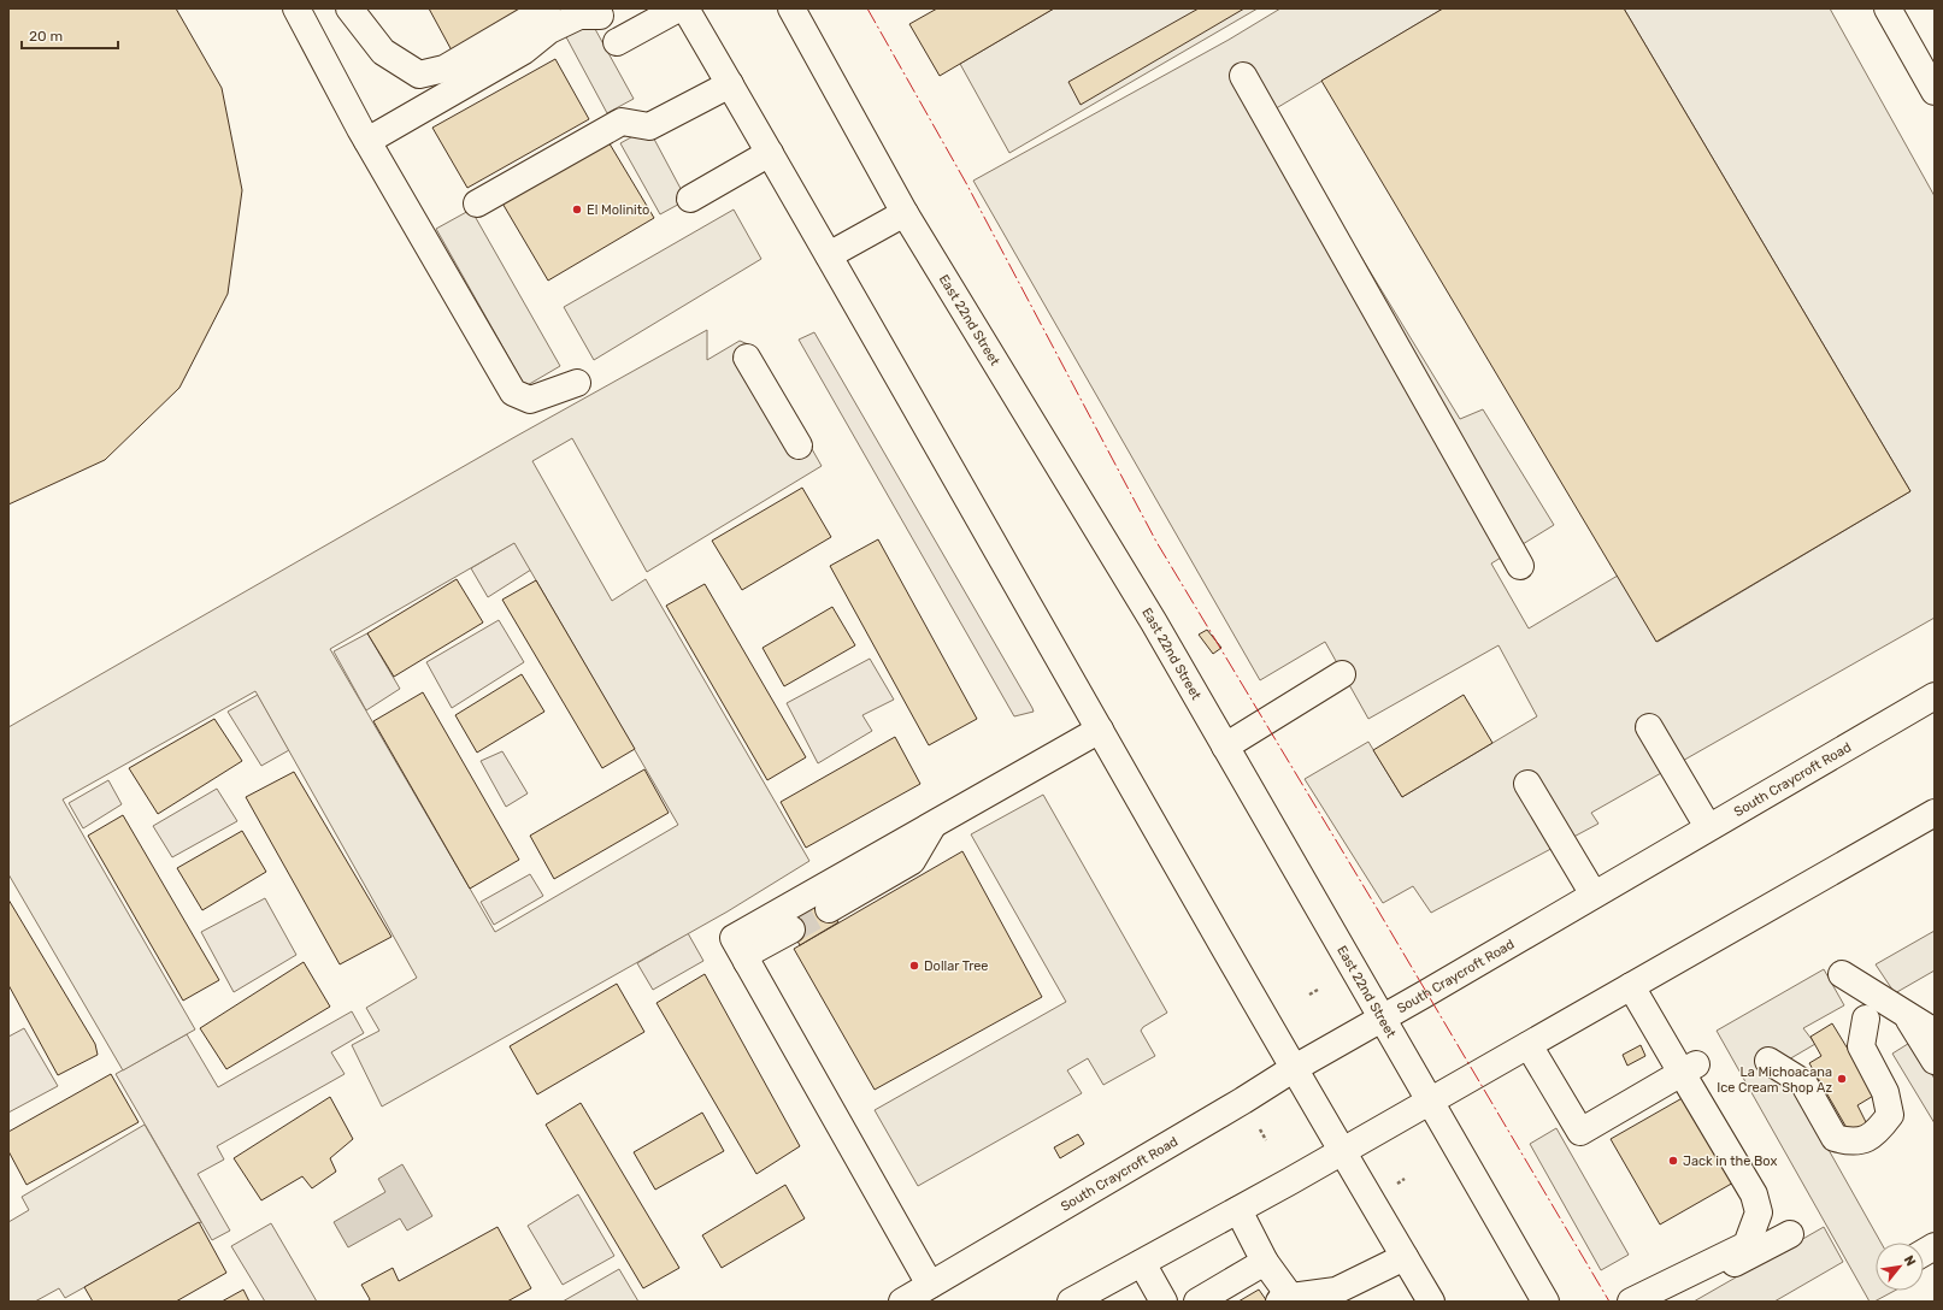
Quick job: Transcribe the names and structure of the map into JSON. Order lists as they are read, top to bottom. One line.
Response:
{"streets":{"main road":["East 22nd Street","South Craycroft Road"]},"crossings":[["East 22nd Street","South Craycroft Road"]],"places":["El Molinito","Dollar Tree","La Michoacana Ice Cream Shop Az","Jack in the Box"],"scale_bar":"20 m","north":"top right"}
